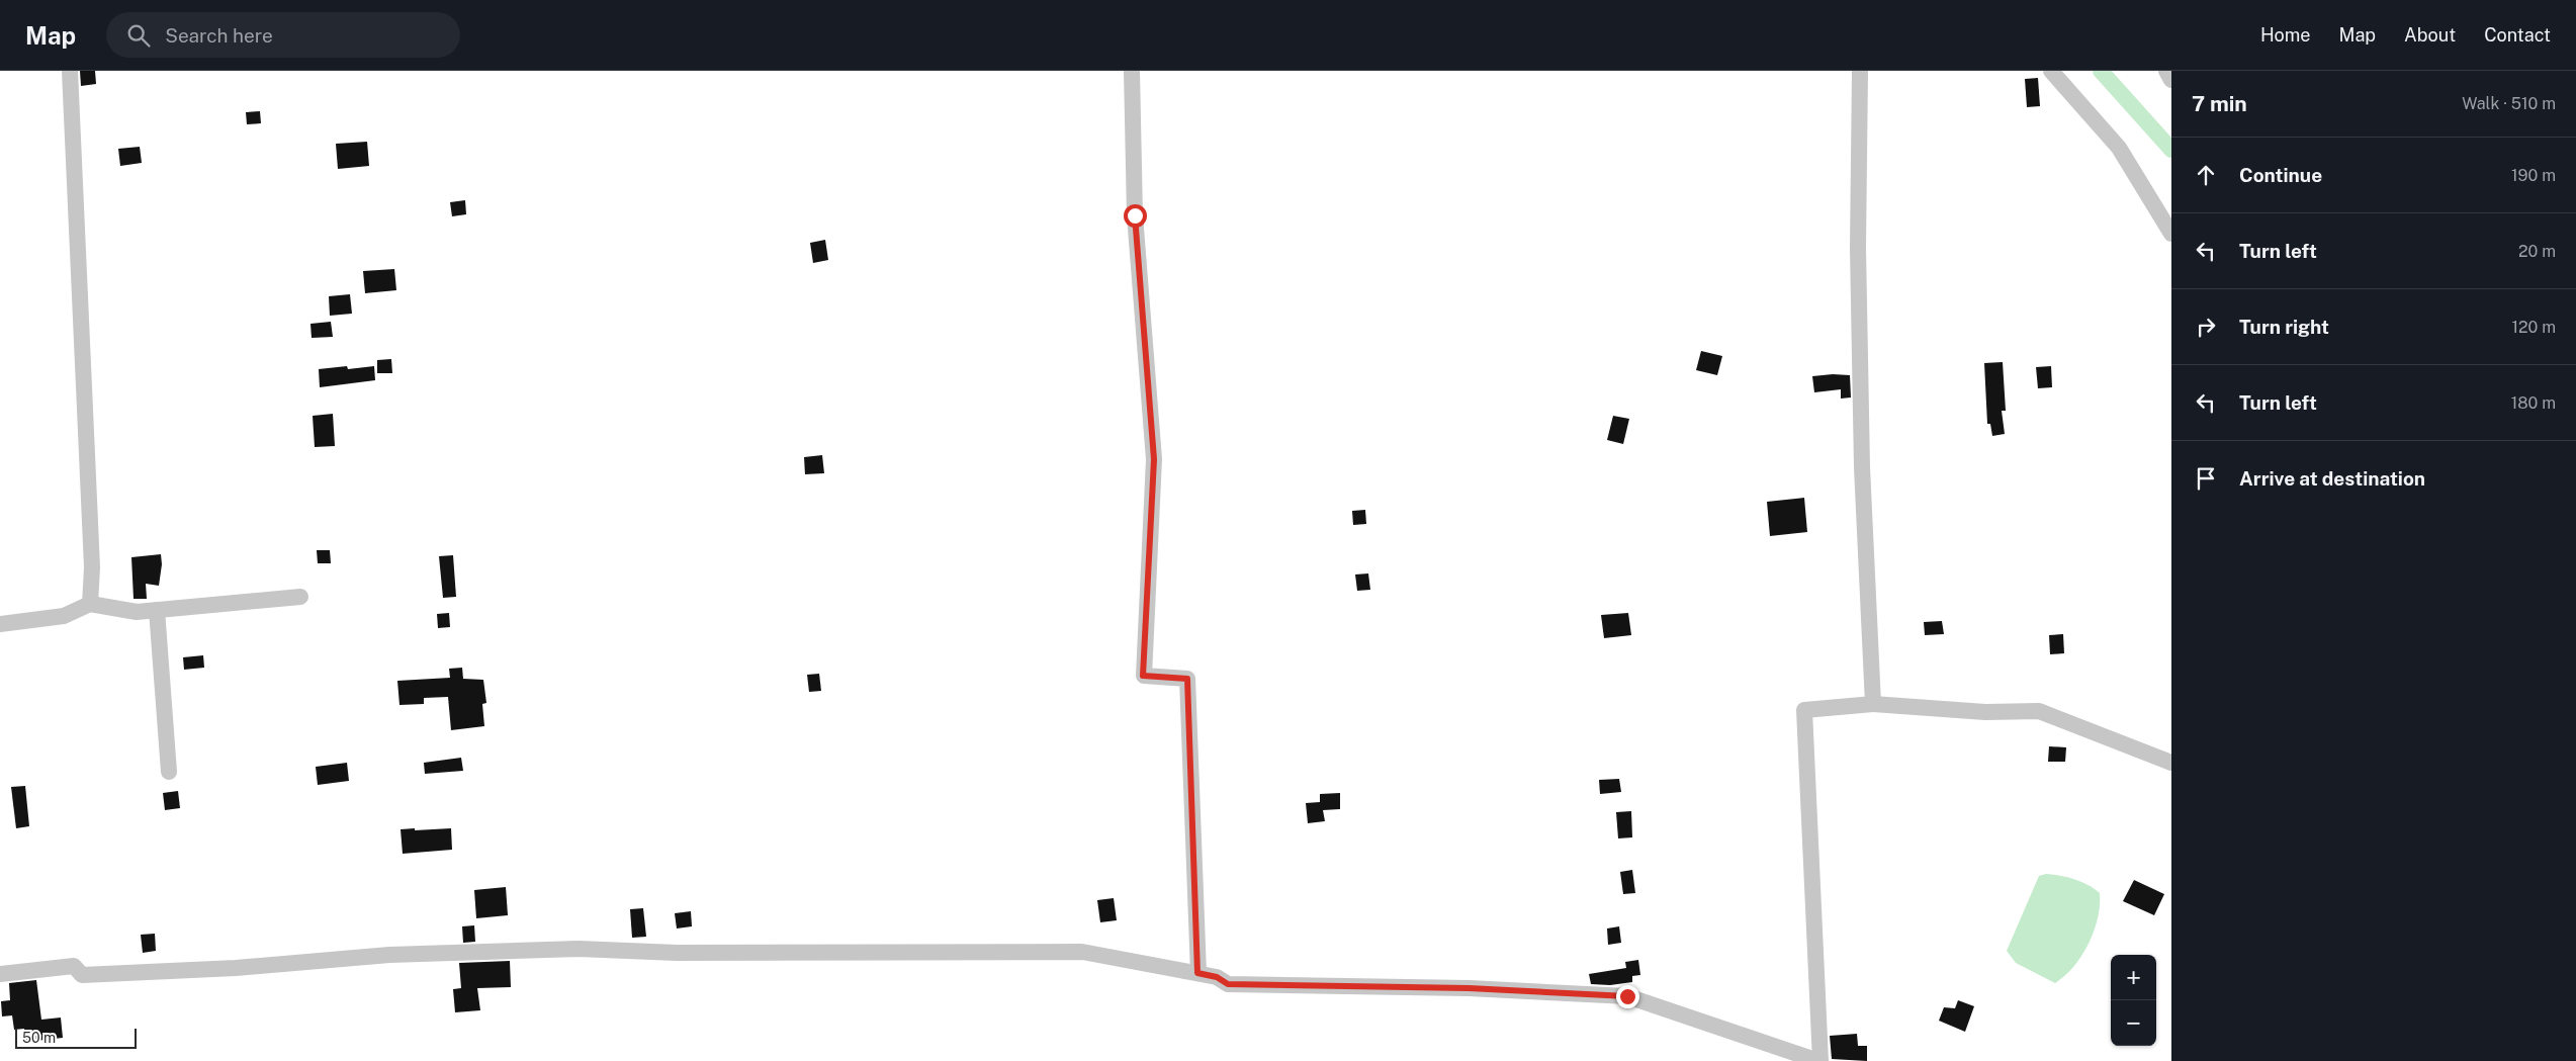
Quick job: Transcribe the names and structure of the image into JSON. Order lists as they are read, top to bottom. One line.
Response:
{"scale_bar":"50 m","page":{"header":"Map","search":"Search here","nav":["Home","Map","About","Contact"],"heading":["7 min","Walk · 510 m"],"list":[["Continue","190 m"],["Turn left","20 m"],["Turn right","120 m"],["Turn left","180 m"],"Arrive at destination"],"map_buttons":["+","−"],"scale":"50 m"}}
